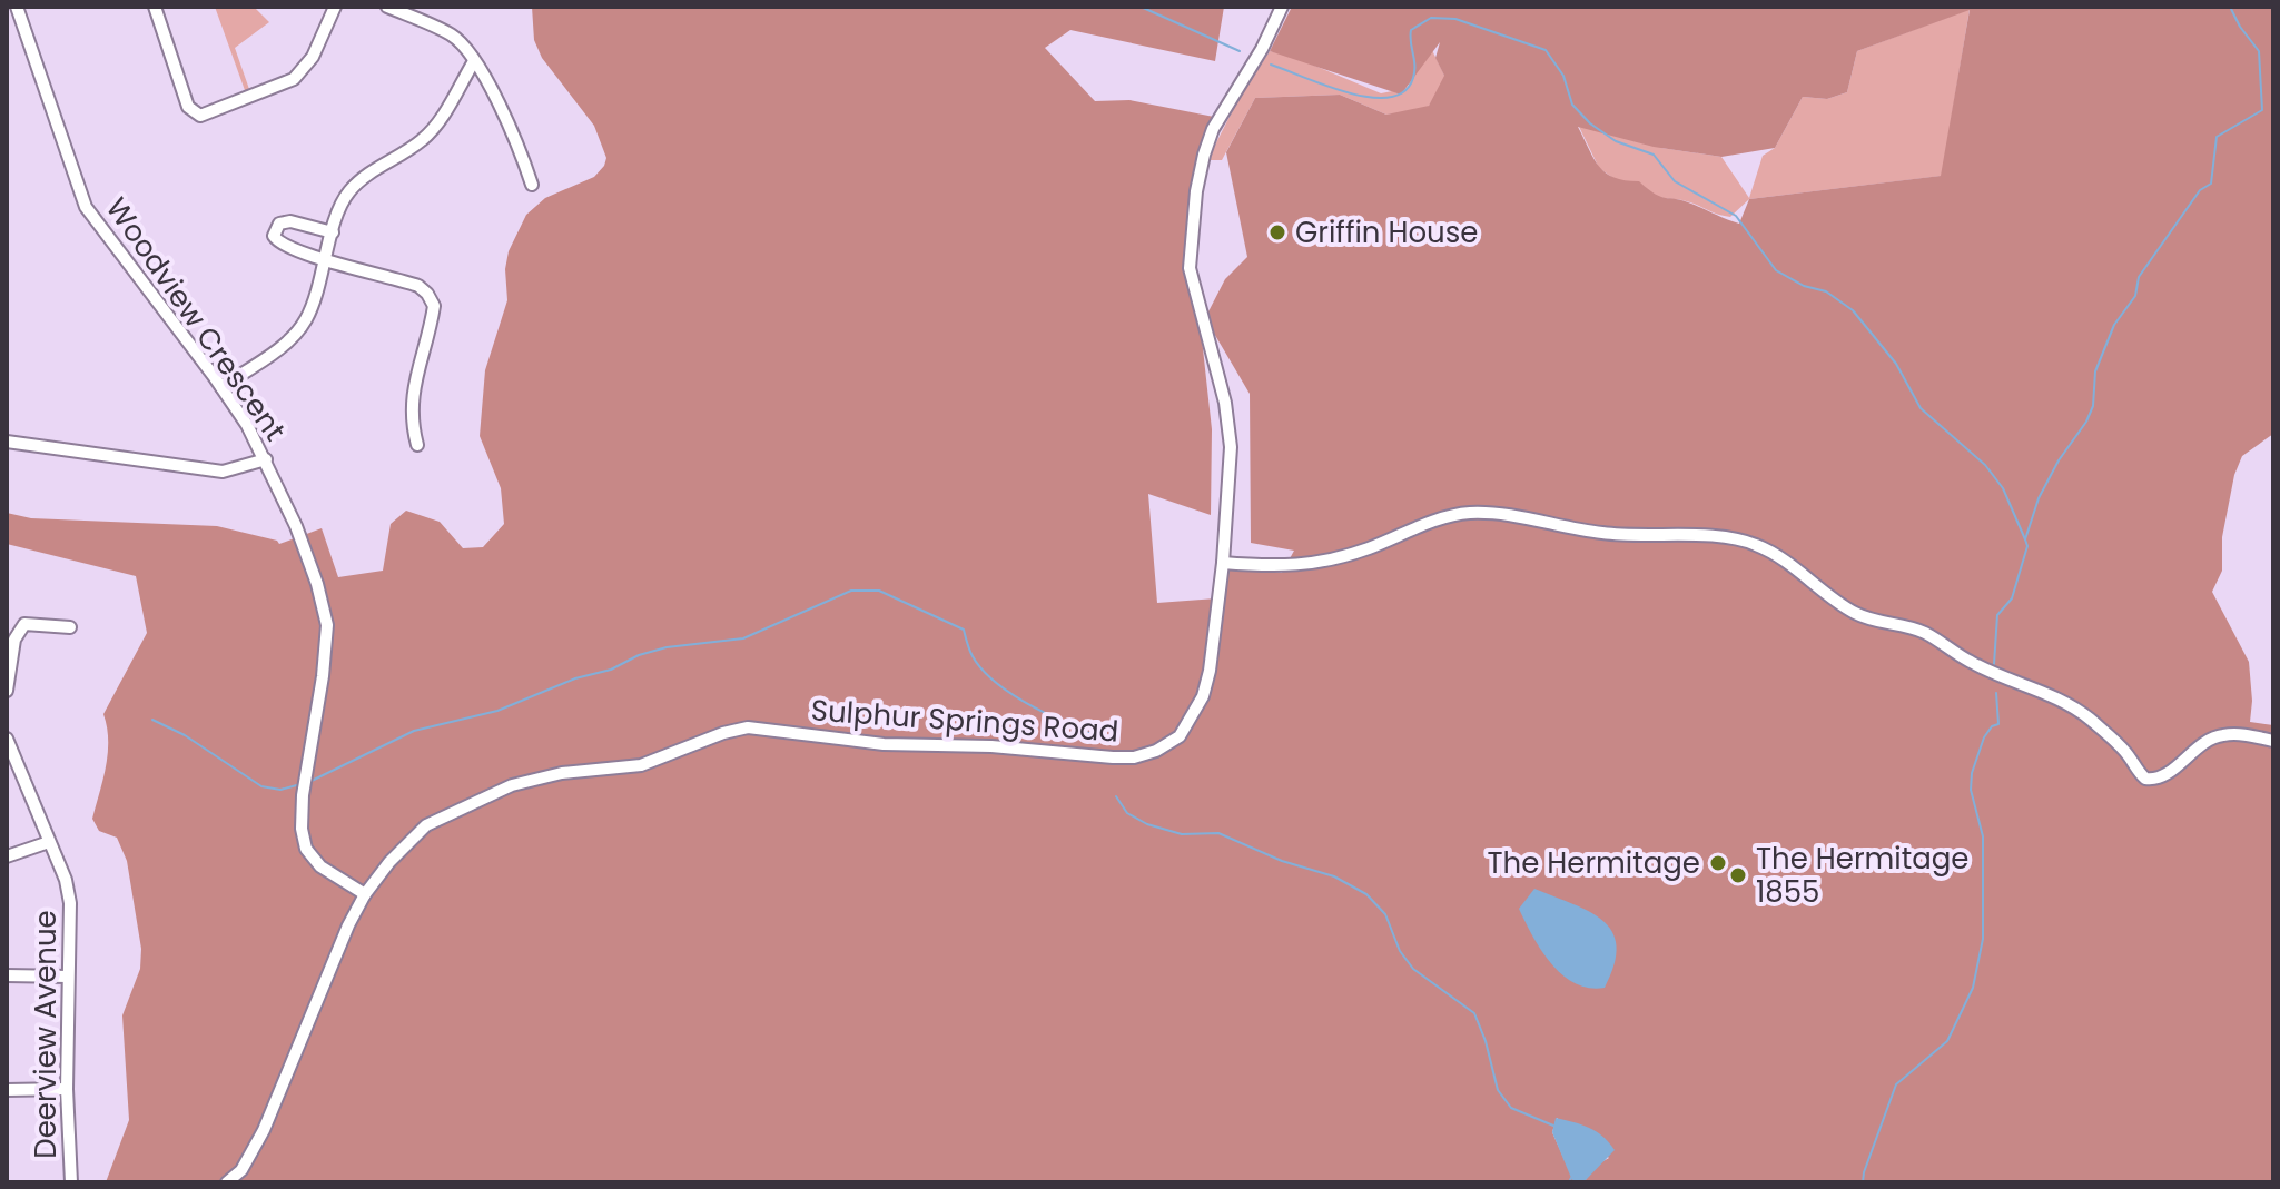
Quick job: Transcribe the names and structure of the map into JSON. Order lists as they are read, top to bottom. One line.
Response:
{"streets":{"street":["Woodview Crescent","Sulphur Springs Road","Deerview Avenue"]},"crossings":[["Woodview Crescent","Sulphur Springs Road"]],"places":["Griffin House","The Hermitage","The Hermitage 1855"]}
